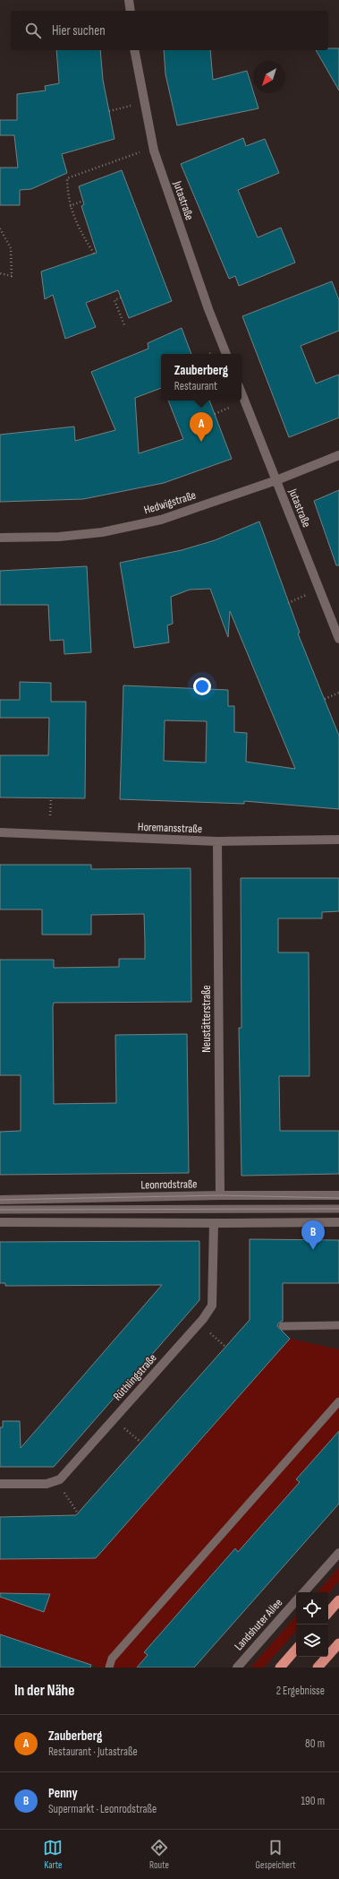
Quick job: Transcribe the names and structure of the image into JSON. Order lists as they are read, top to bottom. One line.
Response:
{"streets":{"street":["Jutastraße","Hedwigstraße","Horemansstraße","Neustätterstraße","Leonrodstraße","Rüthlingstraße","Landshuter Allee"]},"crossings":[["Jutastraße","Hedwigstraße"],["Horemansstraße","Neustätterstraße"],["Neustätterstraße","Leonrodstraße"]],"north":"bottom left","page":{"search":"Hier suchen","popup":["Zauberberg","Restaurant"],"pins":["A","B"],"heading":["In der Nähe","2 Ergebnisse"],"list":[{"mark":"A","name":"Zauberberg","note":"Restaurant · Jutastraße","value":"80 m"},{"mark":"B","name":"Penny","note":"Supermarkt · Leonrodstraße","value":"190 m"}],"nav":["Karte","Route","Gespeichert"]}}
